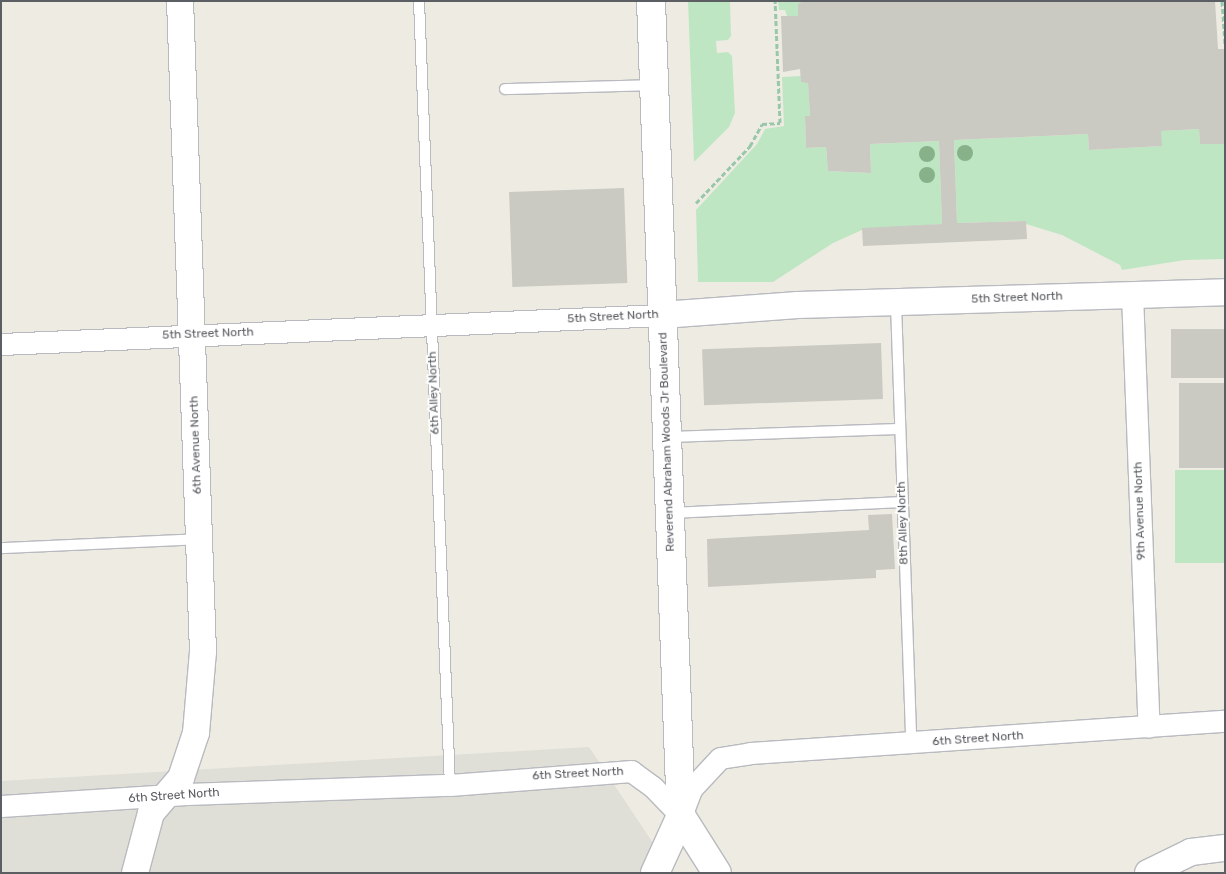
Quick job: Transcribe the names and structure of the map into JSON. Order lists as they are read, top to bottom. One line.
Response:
{"streets":{"main road":["Reverend Abraham Woods Jr Boulevard"],"street":["5th Street North","6th Avenue North","9th Avenue North","6th Street North"],"lane":["6th Alley North","8th Alley North"]},"crossings":[["5th Street North","6th Alley North"],["5th Street North","Reverend Abraham Woods Jr Boulevard"],["5th Street North","6th Avenue North"],["5th Street North","9th Avenue North"],["5th Street North","8th Alley North"],["6th Alley North","6th Street North"],["Reverend Abraham Woods Jr Boulevard","6th Street North"],["6th Avenue North","6th Street North"],["9th Avenue North","6th Street North"],["8th Alley North","6th Street North"]]}
